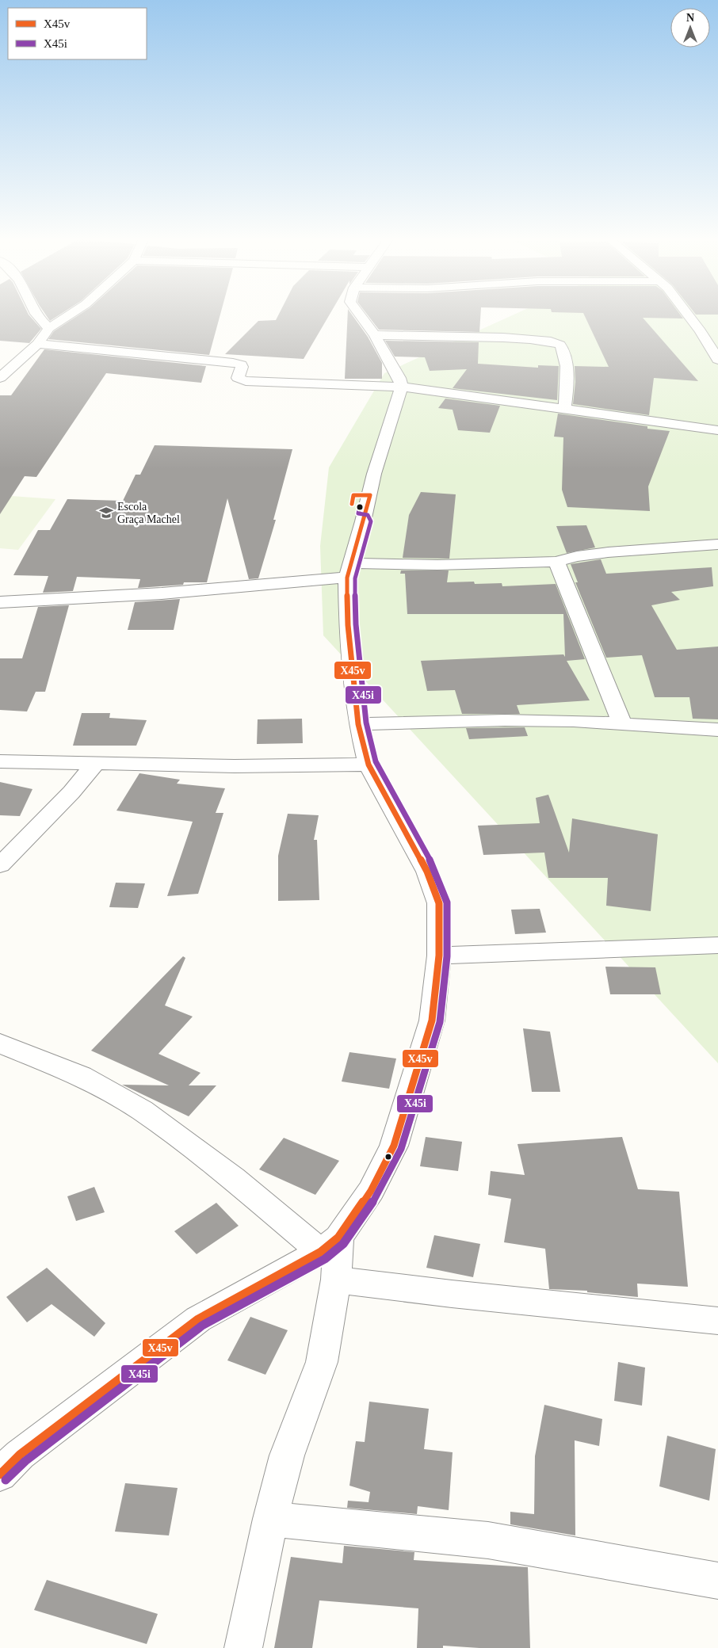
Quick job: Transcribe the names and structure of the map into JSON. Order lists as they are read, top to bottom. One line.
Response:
{"places":{"school or university":["Escola Graça Machel"]},"lines":["transit line X45v","transit line X45i"],"legend":["X45v","X45i"],"north":"top"}
